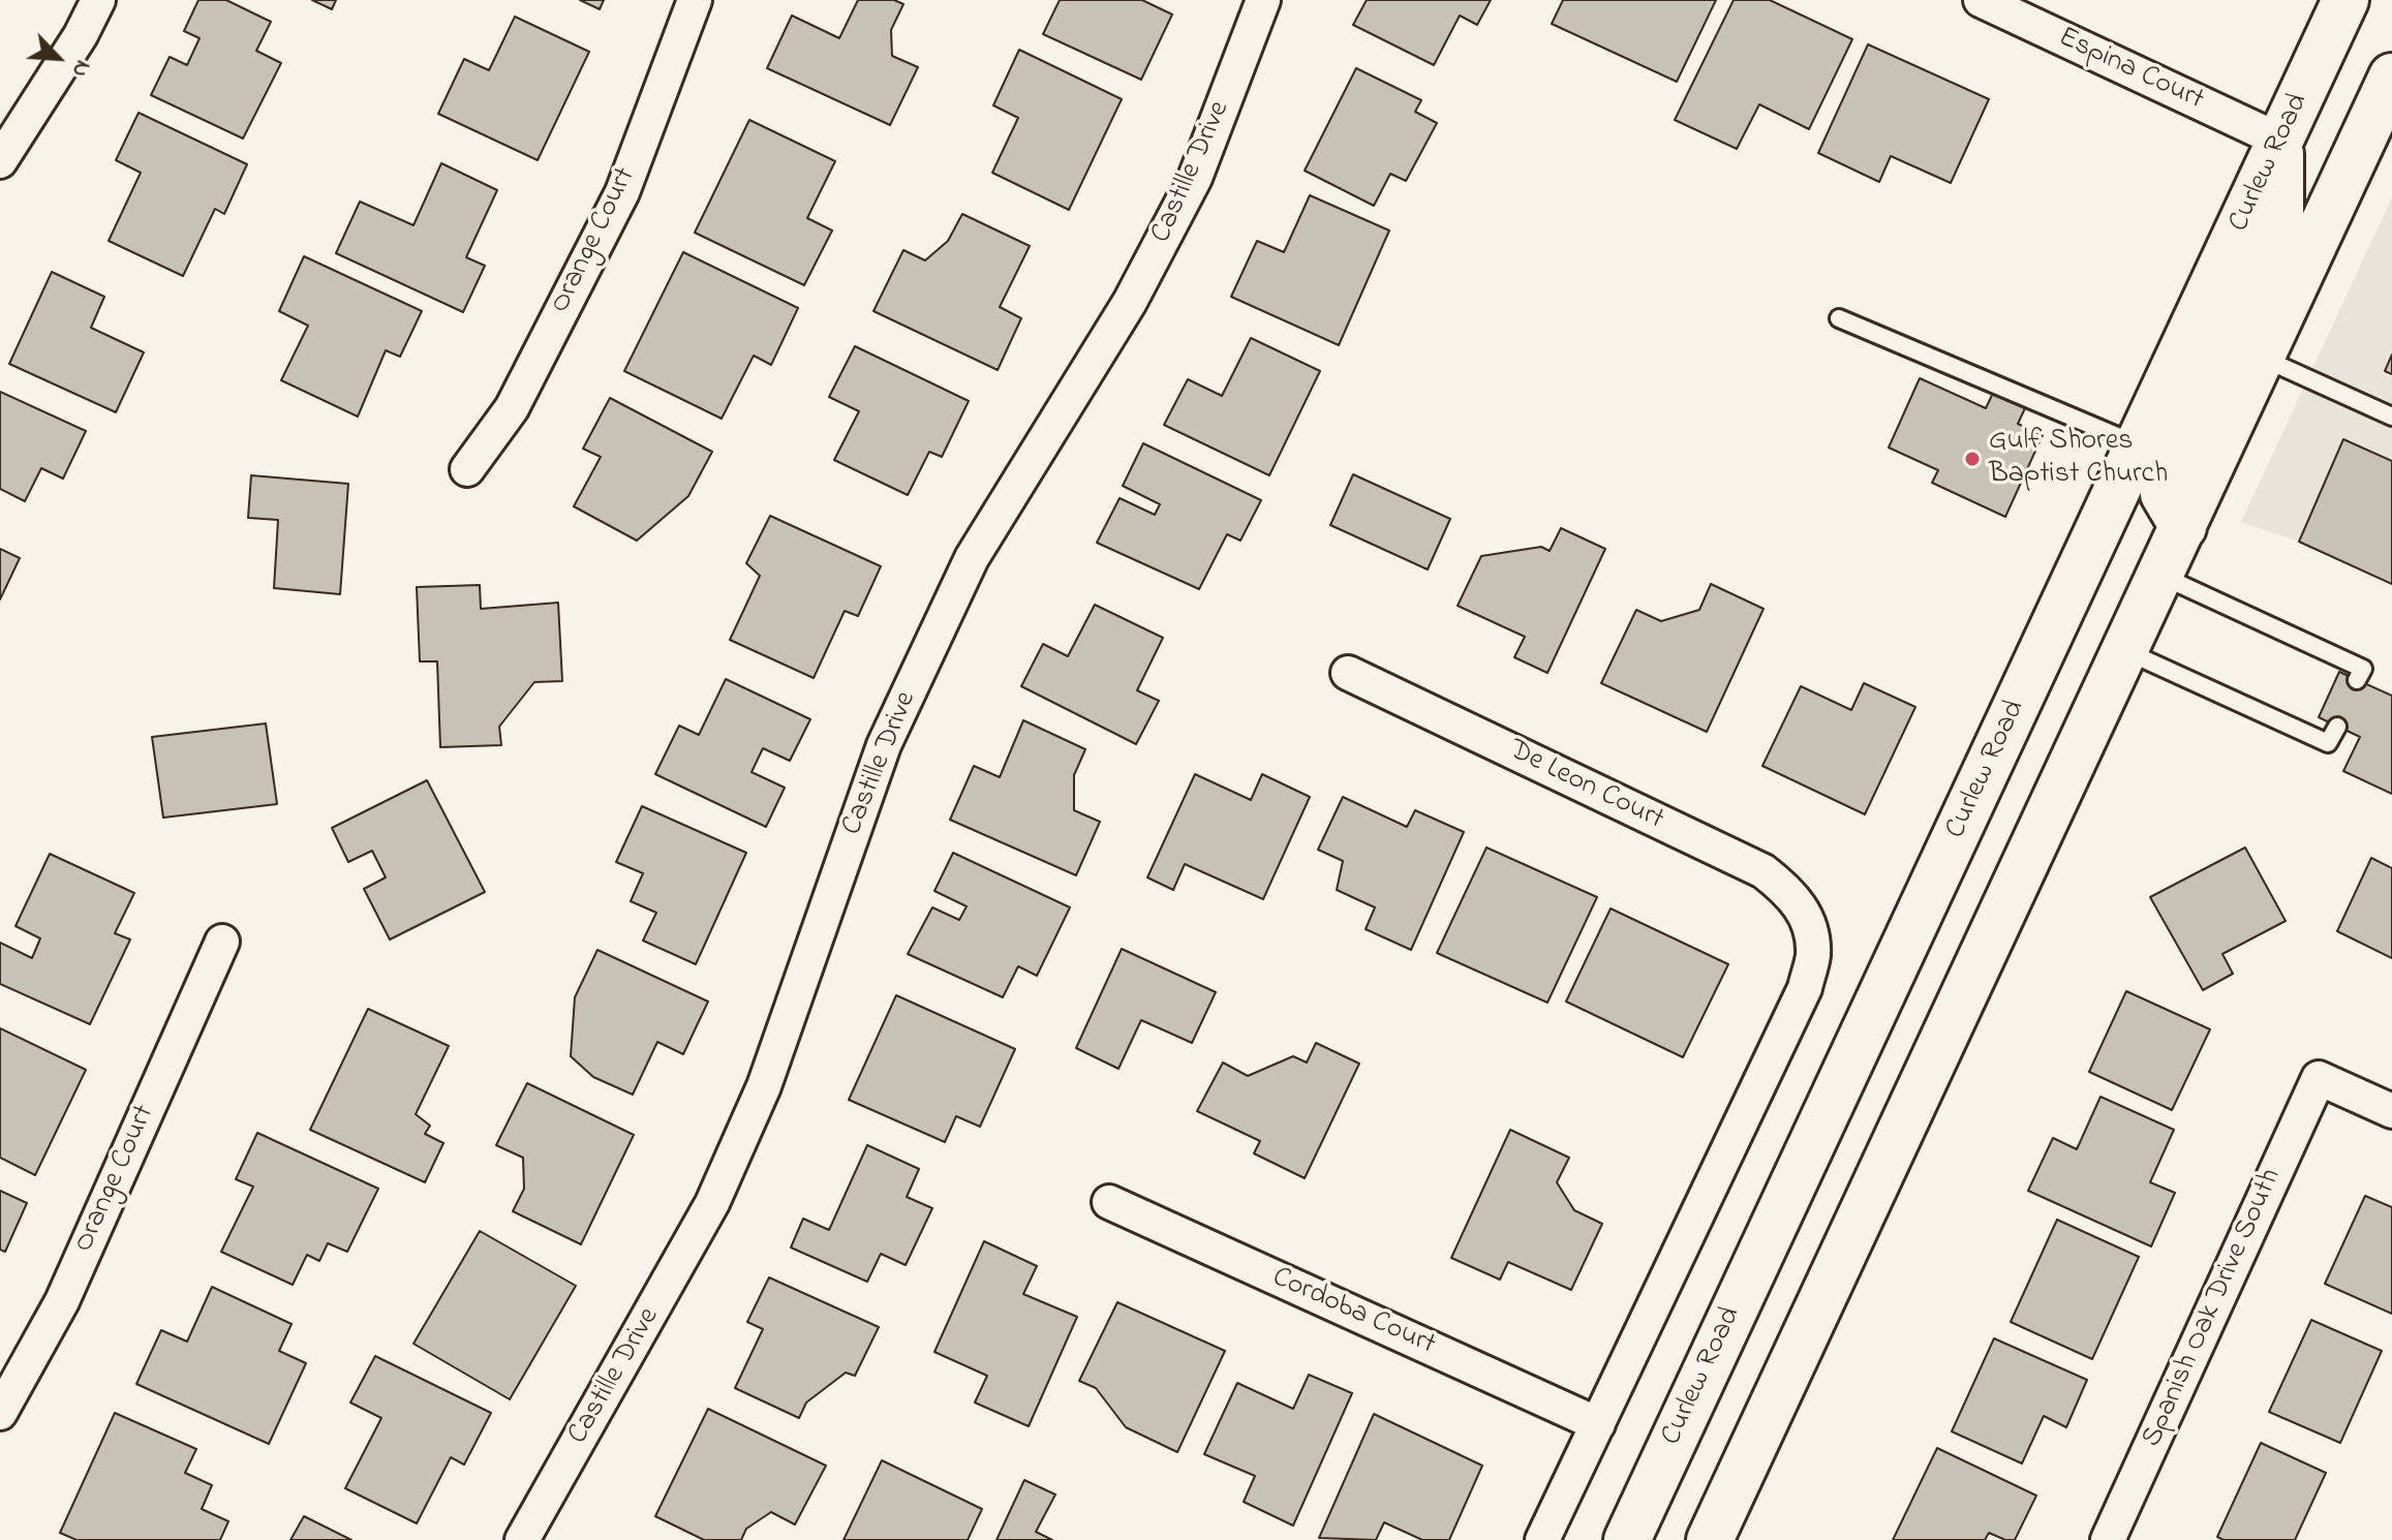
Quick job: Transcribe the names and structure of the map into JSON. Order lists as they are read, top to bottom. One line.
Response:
{"streets":{"main road":["Curlew Road"],"street":["Espina Court","Castille Drive","Orange Court","De Leon Court","Spanish Oak Drive South","Cordoba Court"]},"crossings":[["Espina Court","Curlew Road"],["De Leon Court","Cordoba Court"]],"places":["Gulf Shores Baptist Church"],"north":"bottom right"}
